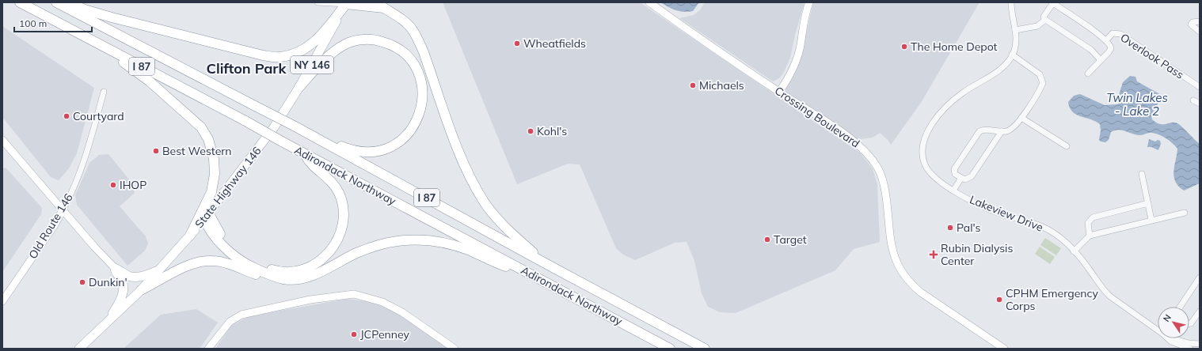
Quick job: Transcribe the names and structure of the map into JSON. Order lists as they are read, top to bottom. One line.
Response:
{"streets":{"highway":["I 87","Adirondack Northway"],"main road":["NY 146","State Highway 146"],"street":["Overlook Pass","Crossing Boulevard","Lakeview Drive","Old Route 146"]},"districts":["Clifton Park"],"water":["Twin Lakes - Lake 2"],"places":{"other":["Wheatfields","The Home Depot","Michaels","Courtyard","Kohl's","Best Western","IHOP","Pal's","Target","Dunkin'","CPHM Emergency Corps","JCPenney"],"health":["Rubin Dialysis Center"]},"scale_bar":"100 m","north":"top left"}
